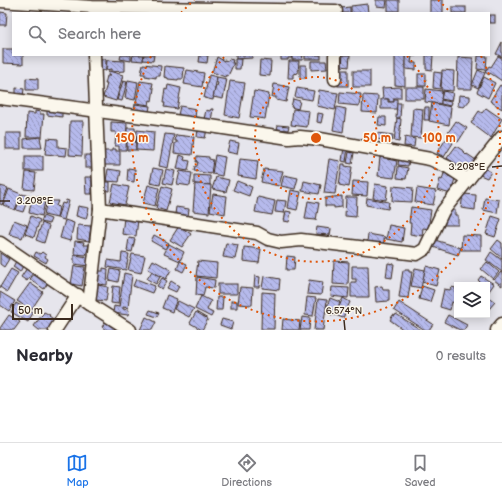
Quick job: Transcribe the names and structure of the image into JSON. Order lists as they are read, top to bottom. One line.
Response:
{"scale_bar":"50 m","page":{"search":"Search here","scale":"50 m","heading":["Nearby","0 results"],"nav":["Map","Directions","Saved"]},"coordinates":["3.208°E","6.574°N"],"rings":["50 m","100 m","150 m"]}
